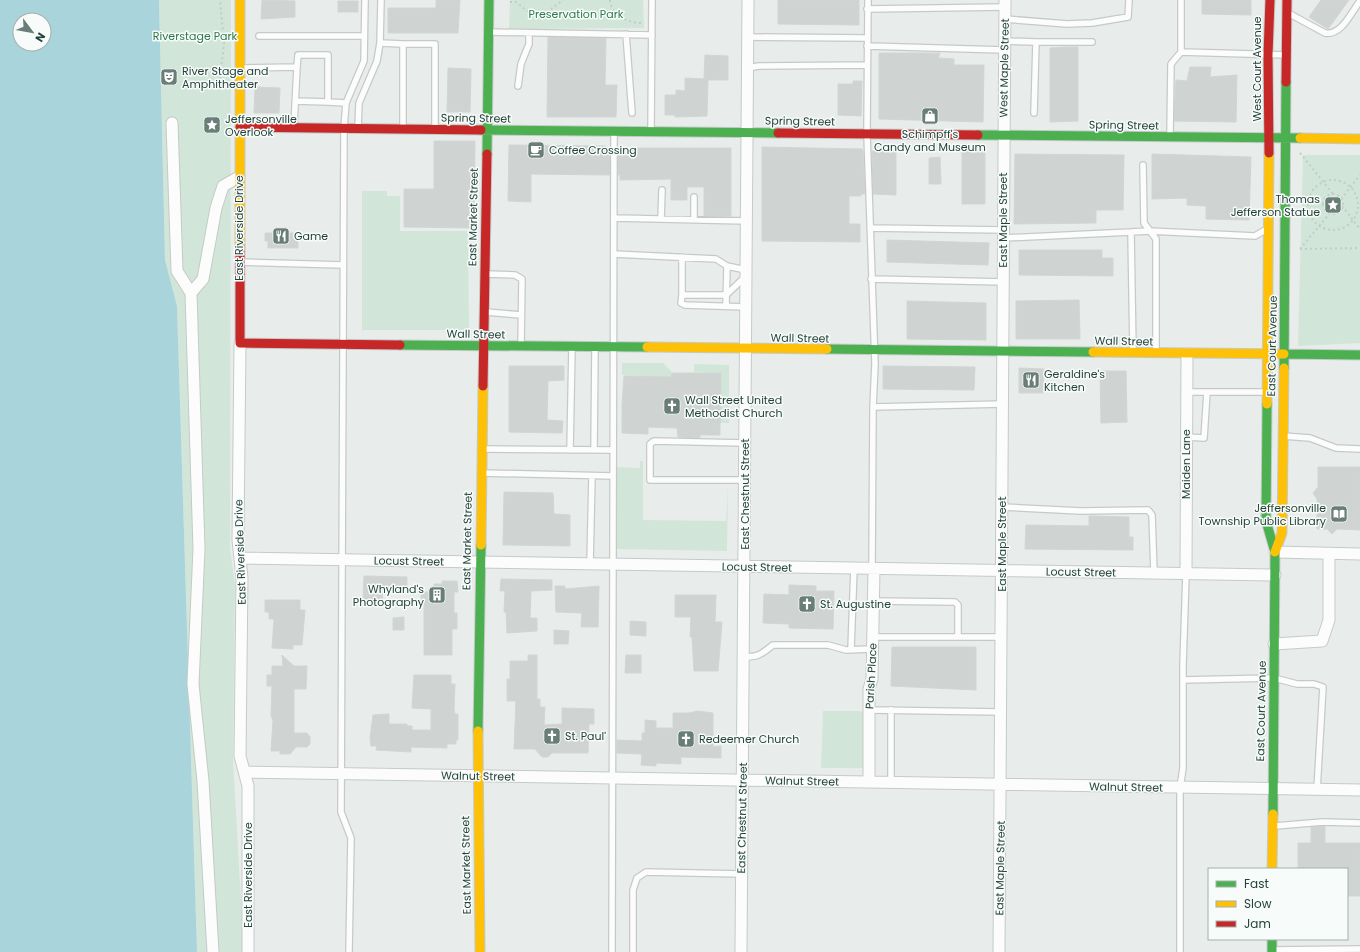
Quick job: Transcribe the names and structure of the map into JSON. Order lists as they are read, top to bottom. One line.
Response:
{"streets":{"street":["West Maple Street","West Court Avenue","Spring Street","East Market Street","East Maple Street","East Riverside Drive","Wall Street","East Court Avenue","Maiden Lane","East Chestnut Street","Locust Street","Parish Place","Walnut Street"]},"crossings":[["West Maple Street","Spring Street"],["West Maple Street","East Maple Street"],["West Court Avenue","Spring Street"],["West Court Avenue","East Court Avenue"],["Spring Street","East Market Street"],["Spring Street","East Maple Street"],["Spring Street","East Riverside Drive"],["Spring Street","East Court Avenue"],["Spring Street","East Chestnut Street"],["East Market Street","Wall Street"],["East Market Street","Locust Street"],["East Market Street","Walnut Street"],["East Maple Street","Wall Street"],["East Maple Street","Locust Street"],["East Maple Street","Walnut Street"],["East Riverside Drive","Wall Street"],["East Riverside Drive","Locust Street"],["East Riverside Drive","Walnut Street"],["Wall Street","East Court Avenue"],["Wall Street","Maiden Lane"],["Wall Street","East Chestnut Street"],["East Court Avenue","Locust Street"],["East Court Avenue","Walnut Street"],["Maiden Lane","Locust Street"],["East Chestnut Street","Locust Street"],["East Chestnut Street","Walnut Street"],["Locust Street","Parish Place"],["Parish Place","Walnut Street"]],"parks":["Preservation Park","Riverstage Park"],"places":{"theatre":["River Stage and Amphitheater"],"shop":["Schimpff's Candy and Museum"],"place":["Jeffersonville Overlook","Thomas Jefferson Statue"],"cafe":["Coffee Crossing"],"restaurant":["Game","Geraldine's Kitchen"],"church":["Wall Street United Methodist Church","St. Augustine","St. Paul'","Redeemer Church"],"library":["Jeffersonville Township Public Library"],"building":["Whyland's Photography"]},"legend":["Fast","Slow","Jam"],"north":"bottom right"}
